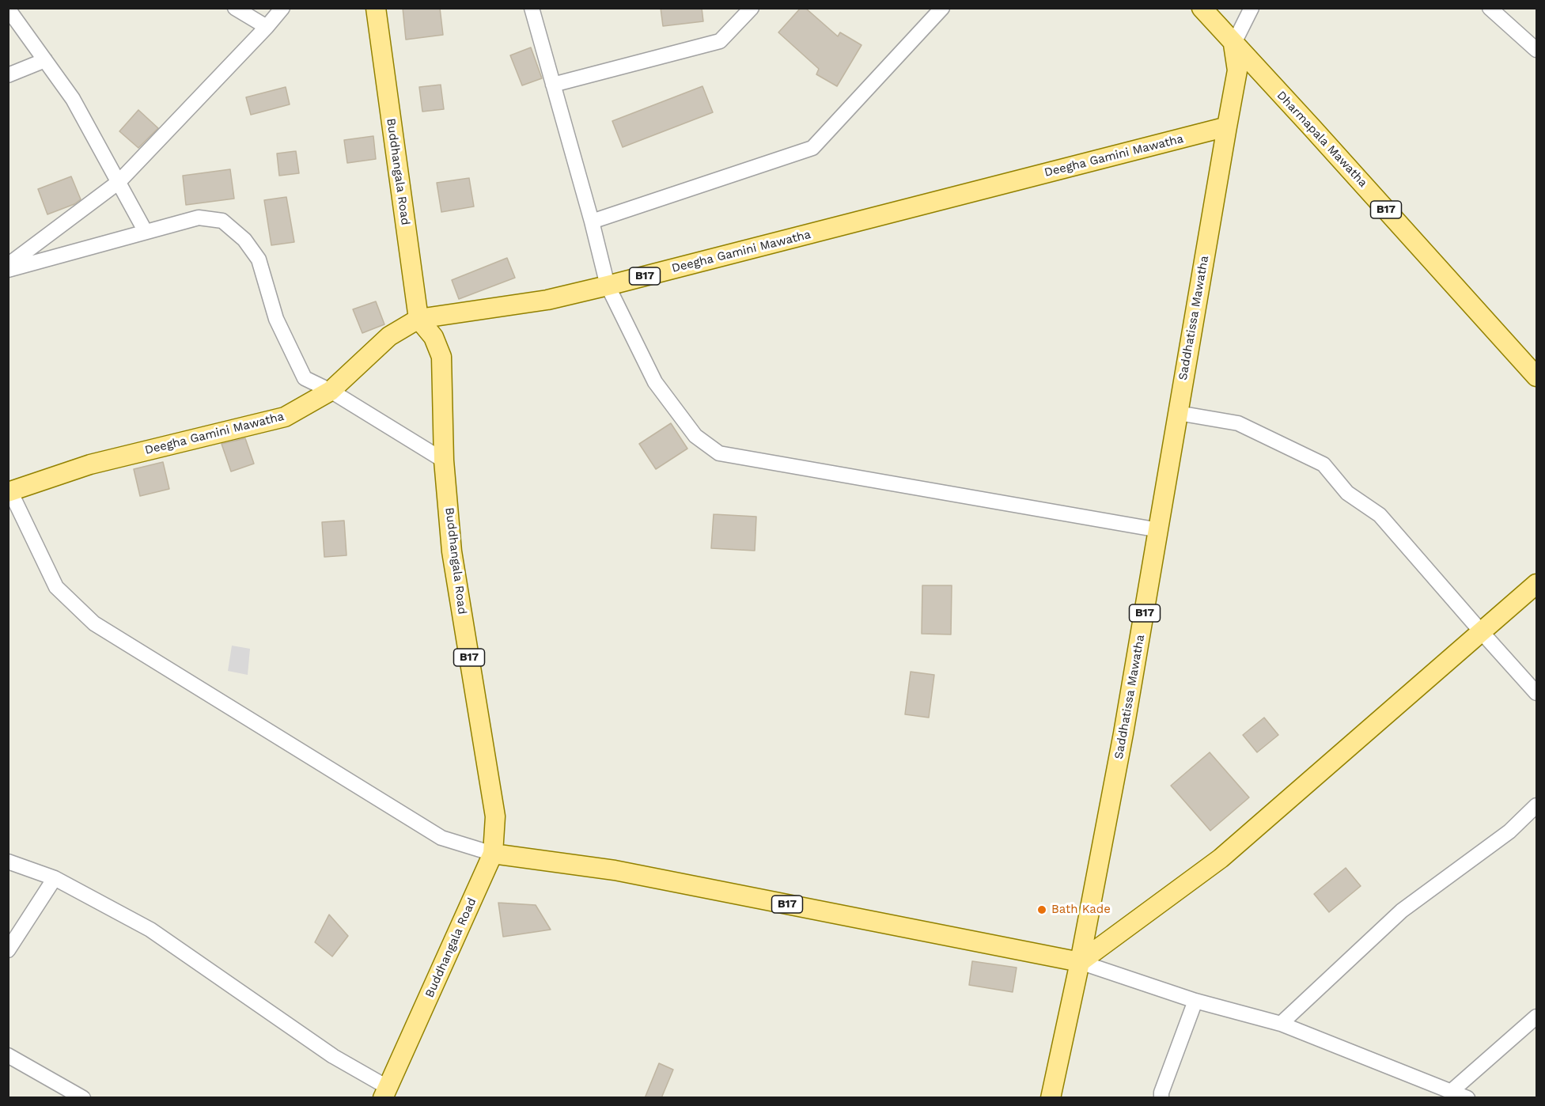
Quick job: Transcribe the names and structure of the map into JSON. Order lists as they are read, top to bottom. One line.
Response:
{"streets":{"main road":["Dharmapala Mawatha","Deegha Gamini Mawatha","Buddhangala Road","B17","Saddhatissa Mawatha"]},"crossings":[["Dharmapala Mawatha","B17"],["Deegha Gamini Mawatha","Buddhangala Road"],["Deegha Gamini Mawatha","B17"],["Deegha Gamini Mawatha","Saddhatissa Mawatha"],["Buddhangala Road","B17"],["B17","Saddhatissa Mawatha"]],"places":["Bath Kade"]}
